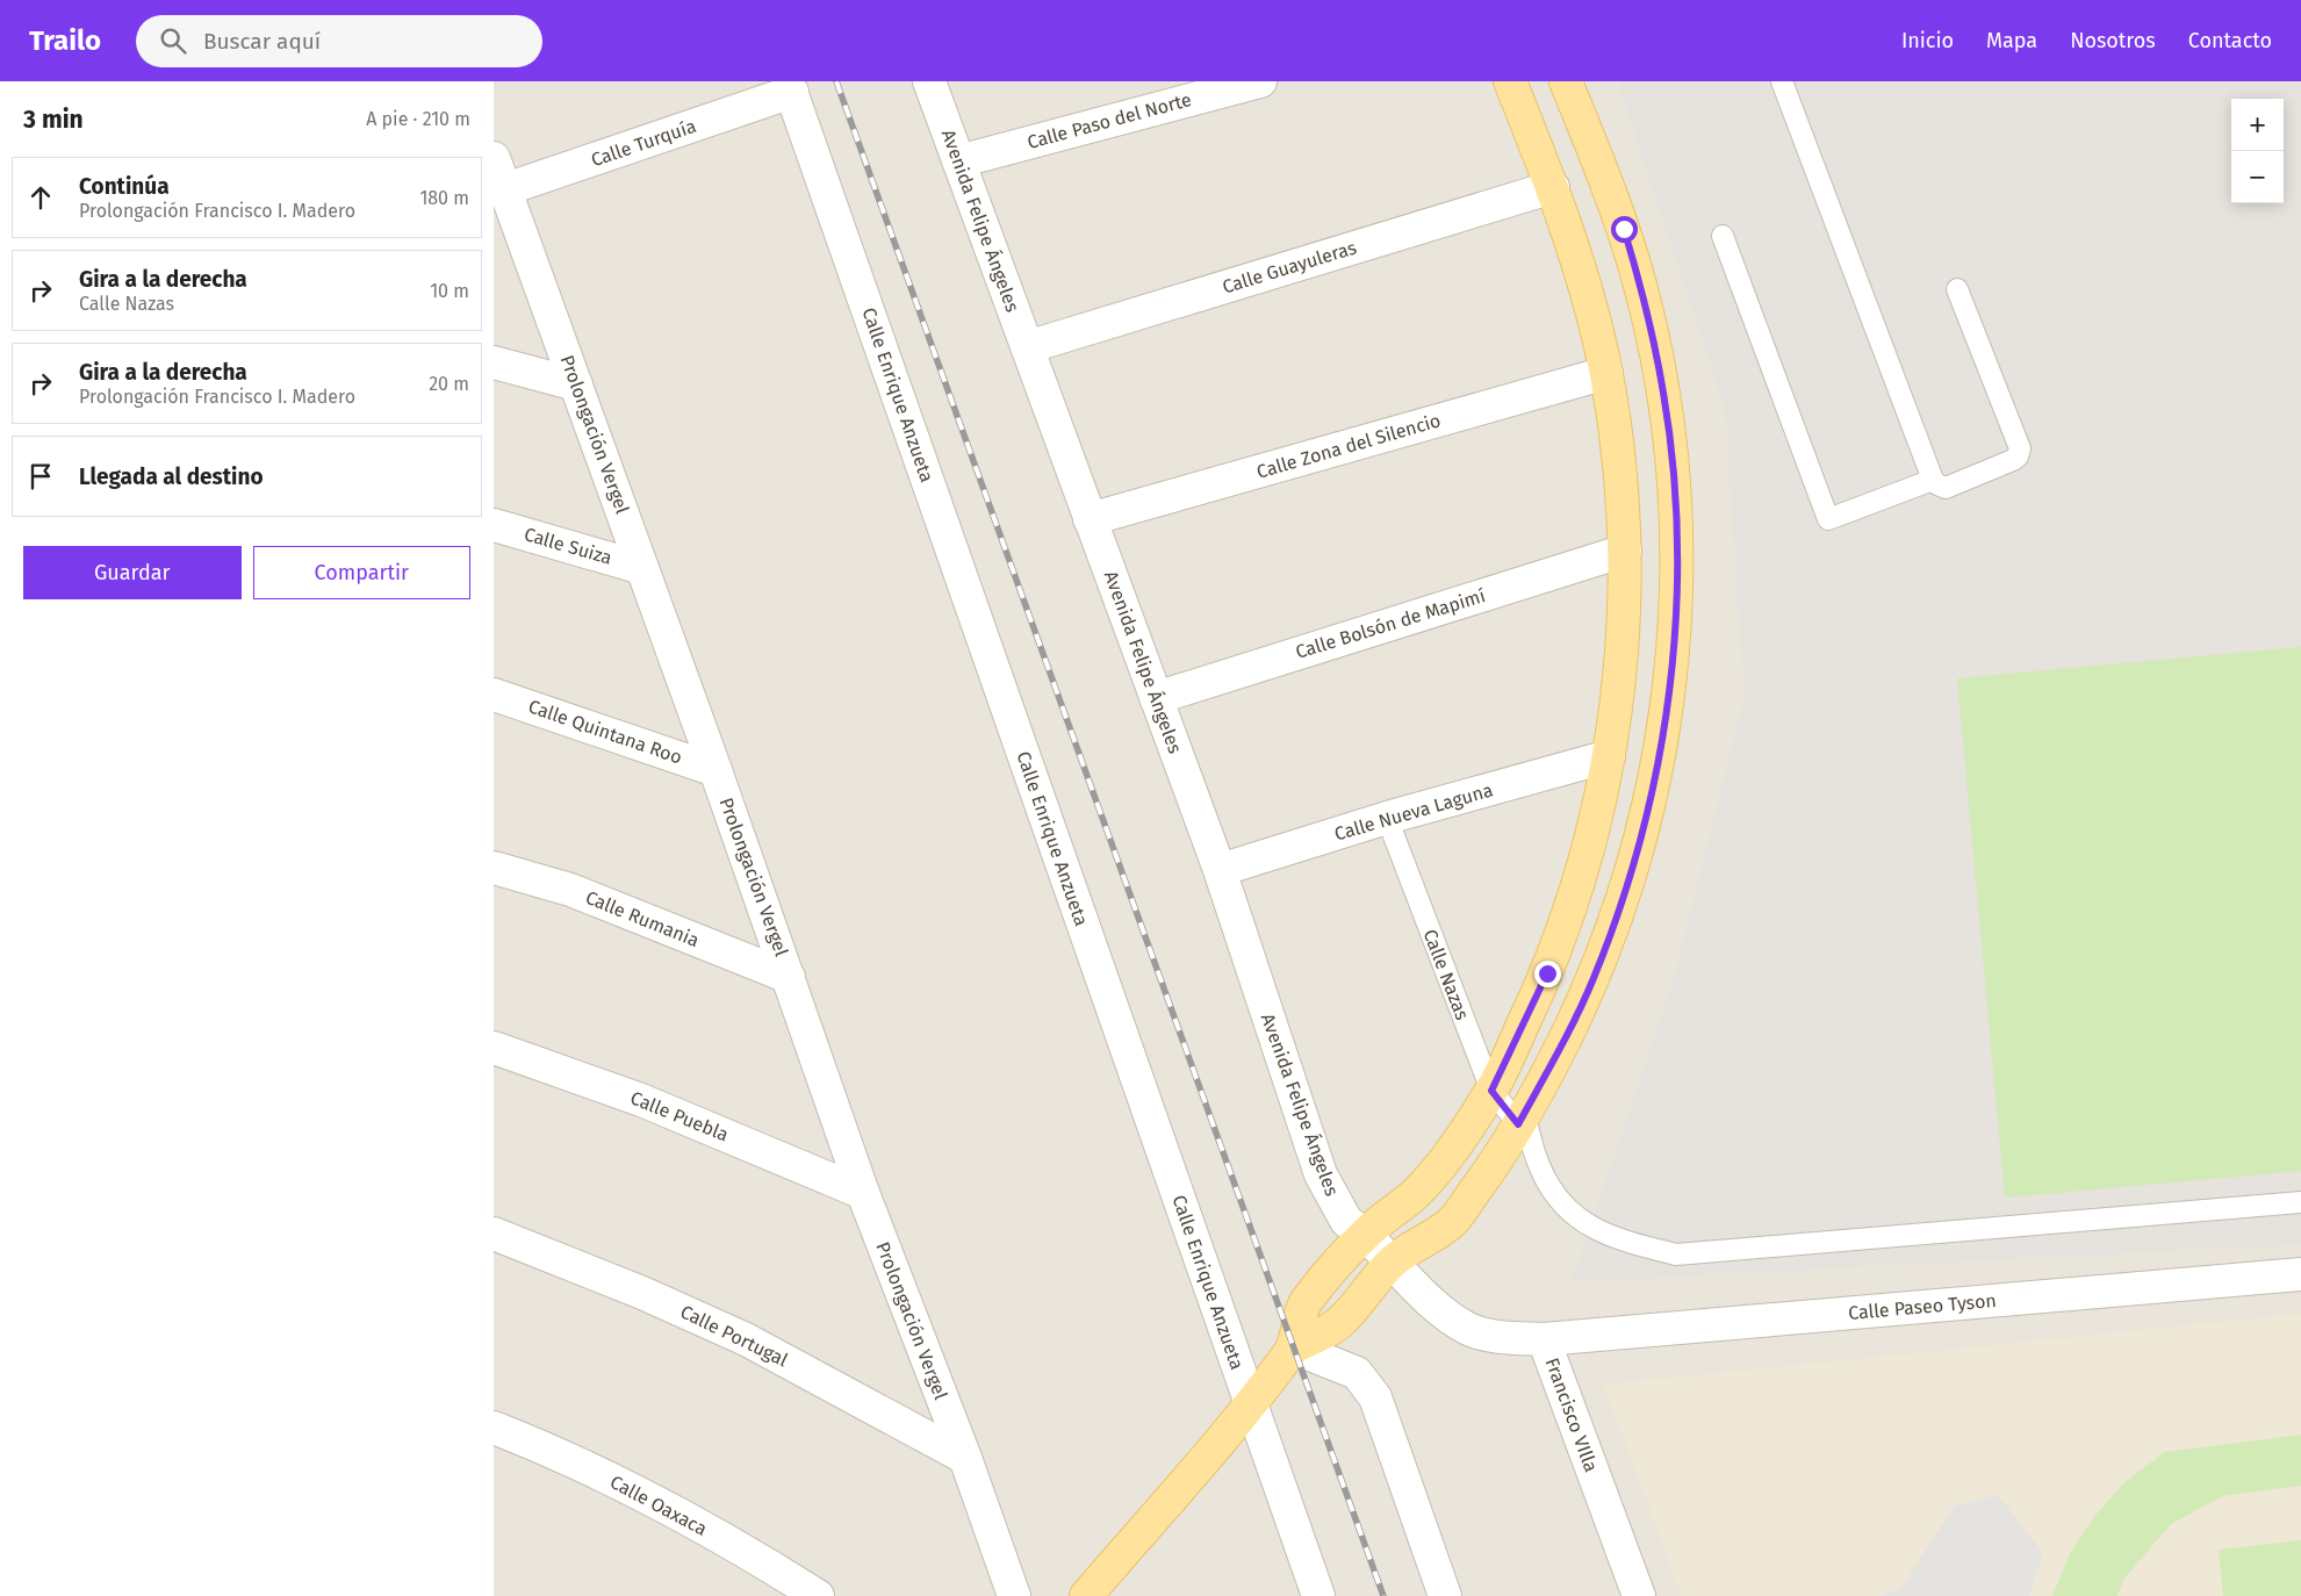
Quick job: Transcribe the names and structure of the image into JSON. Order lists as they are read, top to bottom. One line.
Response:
{"streets":{"street":["Calle Paso del Norte","Calle Turquía","Avenida Felipe Ángeles","Calle Guayuleras","Calle Enrique Anzueta","Prolongación Vergel","Calle Zona del Silencio","Calle Suiza","Calle Bolsón de Mapimí","Calle Quintana Roo","Calle Nueva Laguna","Calle Rumania","Calle Puebla","Calle Paseo Tyson","Calle Portugal","Francisco VIlla","Calle Oaxaca"],"lane":["Calle Nazas"]},"crossings":[["Calle Paso del Norte","Avenida Felipe Ángeles"],["Calle Turquía","Calle Enrique Anzueta"],["Calle Turquía","Prolongación Vergel"],["Avenida Felipe Ángeles","Calle Guayuleras"],["Avenida Felipe Ángeles","Calle Zona del Silencio"],["Avenida Felipe Ángeles","Calle Bolsón de Mapimí"],["Avenida Felipe Ángeles","Calle Nueva Laguna"],["Avenida Felipe Ángeles","Francisco VIlla"],["Prolongación Vergel","Calle Suiza"],["Prolongación Vergel","Calle Quintana Roo"],["Prolongación Vergel","Calle Rumania"],["Prolongación Vergel","Calle Puebla"],["Prolongación Vergel","Calle Portugal"],["Calle Nueva Laguna","Calle Nazas"],["Calle Paseo Tyson","Francisco VIlla"]],"page":{"header":"Trailo","search":"Buscar aquí","nav":["Inicio","Mapa","Nosotros","Contacto"],"heading":["3 min","A pie · 210 m"],"map_buttons":["+","−"],"list":[["Continúa","Prolongación Francisco I. Madero","180 m"],["Gira a la derecha","Calle Nazas","10 m"],["Gira a la derecha","Prolongación Francisco I. Madero","20 m"],"Llegada al destino"],"buttons":["Guardar","Compartir"]}}
